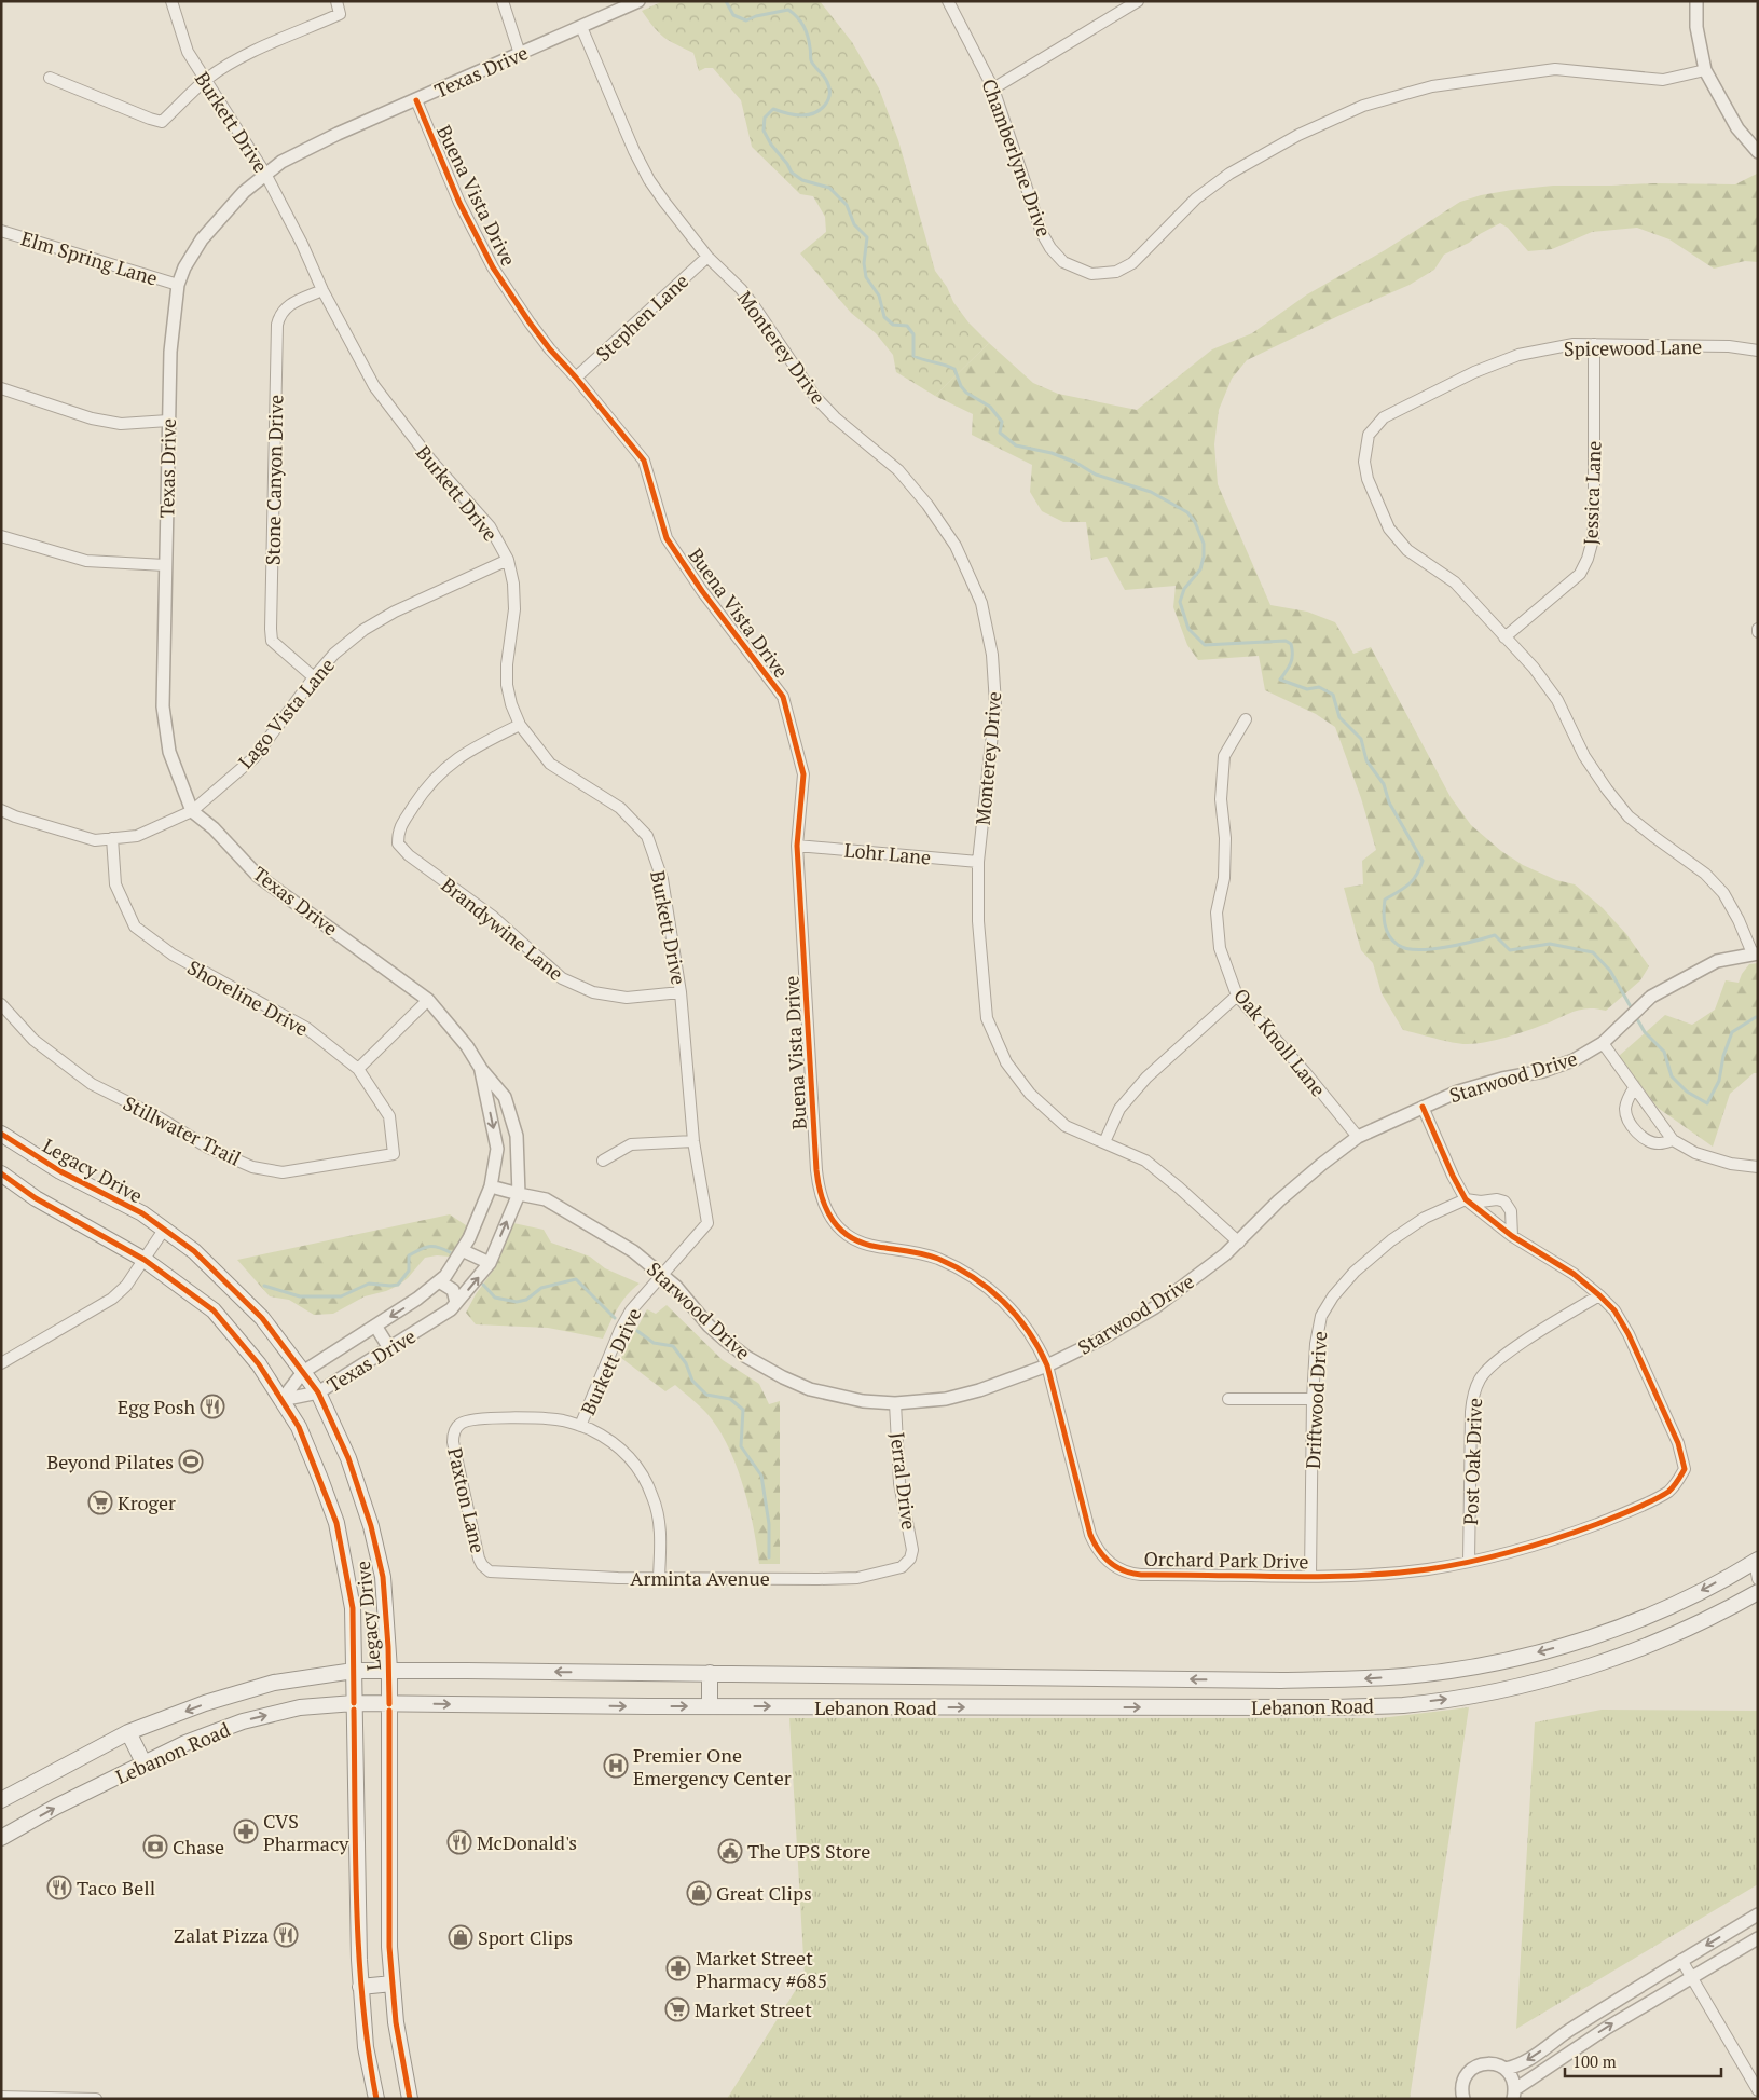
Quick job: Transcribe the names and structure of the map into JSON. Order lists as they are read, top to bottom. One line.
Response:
{"streets":{"main road":["Legacy Drive","Lebanon Road"],"street":["Texas Drive","Burkett Drive","Chamberlyne Drive","Buena Vista Drive","Elm Spring Lane","Stephen Lane","Monterey Drive","Spicewood Lane","Stone Canyon Drive","Jessica Lane","Lago Vista Lane","Lohr Lane","Brandywine Lane","Shoreline Drive","Oak Knoll Lane","Starwood Drive","Stillwater Trail","Driftwood Drive","Post Oak Drive","Jerral Drive","Paxton Lane","Orchard Park Drive","Arminta Avenue"]},"crossings":[["Texas Drive","Burkett Drive"],["Texas Drive","Buena Vista Drive"],["Texas Drive","Elm Spring Lane"],["Texas Drive","Monterey Drive"],["Texas Drive","Lago Vista Lane"],["Texas Drive","Starwood Drive"],["Texas Drive","Legacy Drive"],["Burkett Drive","Stone Canyon Drive"],["Burkett Drive","Lago Vista Lane"],["Burkett Drive","Brandywine Lane"],["Burkett Drive","Starwood Drive"],["Burkett Drive","Paxton Lane"],["Buena Vista Drive","Stephen Lane"],["Buena Vista Drive","Lohr Lane"],["Buena Vista Drive","Orchard Park Drive"],["Stephen Lane","Monterey Drive"],["Monterey Drive","Lohr Lane"],["Monterey Drive","Starwood Drive"],["Spicewood Lane","Jessica Lane"],["Stone Canyon Drive","Lago Vista Lane"],["Lago Vista Lane","Shoreline Drive"],["Shoreline Drive","Stillwater Trail"],["Oak Knoll Lane","Starwood Drive"],["Starwood Drive","Jerral Drive"],["Starwood Drive","Orchard Park Drive"],["Legacy Drive","Lebanon Road"],["Driftwood Drive","Orchard Park Drive"],["Post Oak Drive","Orchard Park Drive"],["Jerral Drive","Arminta Avenue"],["Paxton Lane","Arminta Avenue"]],"places":{"restaurant":["Egg Posh","McDonald's","Taco Bell","Zalat Pizza"],"sports":["Beyond Pilates"],"supermarket":["Kroger","Market Street"],"hospital":["Premier One Emergency Center"],"pharmacy":["CVS Pharmacy","Market Street Pharmacy #685"],"bank":["Chase"],"public building":["The UPS Store"],"shop":["Great Clips","Sport Clips"]},"scale_bar":"100 m"}
